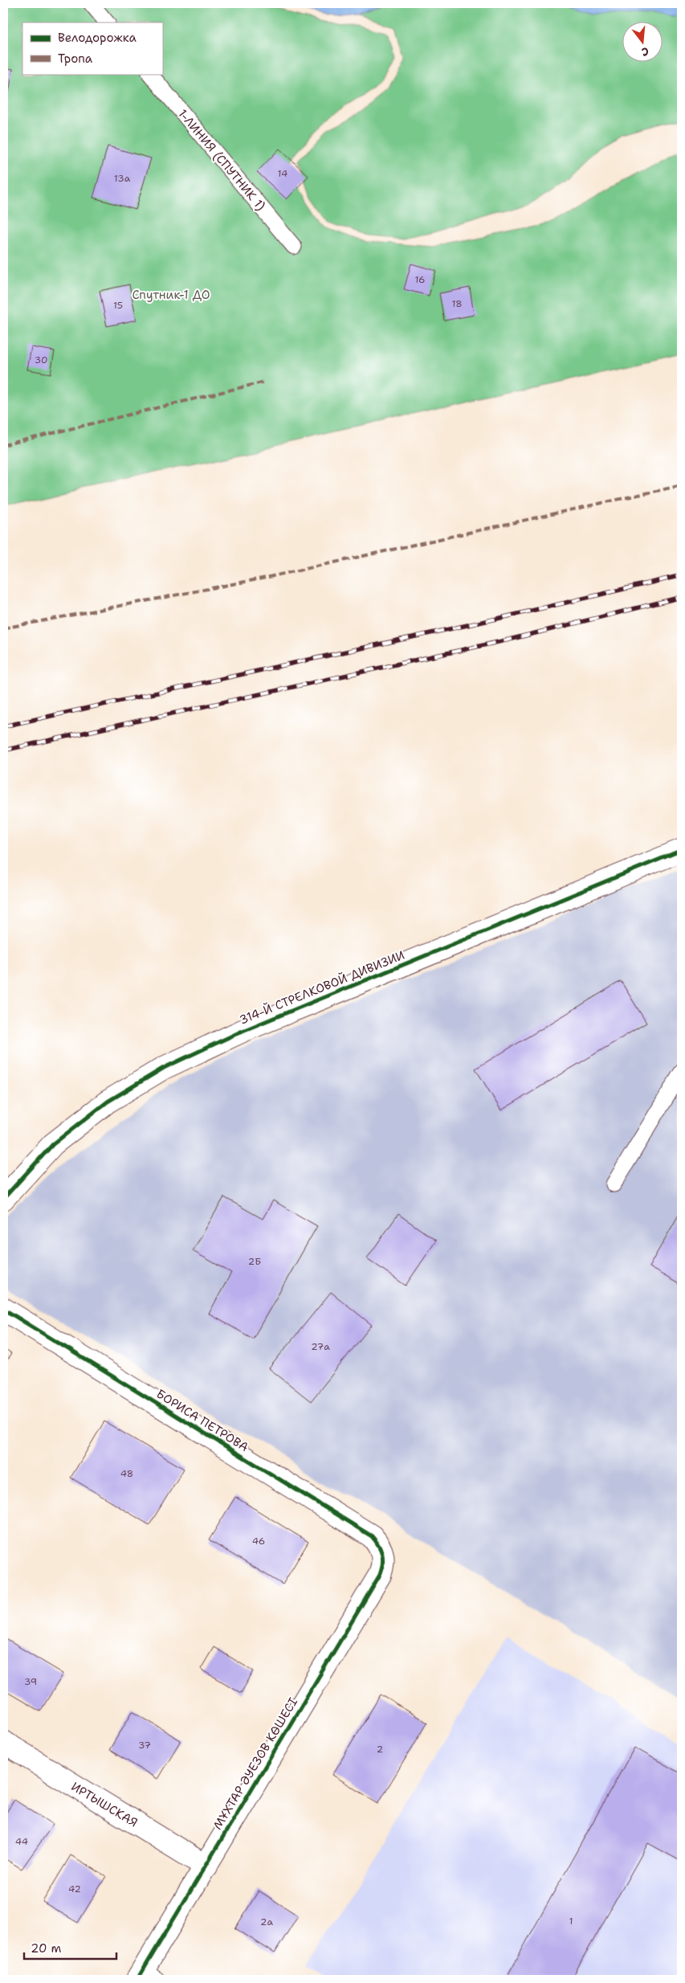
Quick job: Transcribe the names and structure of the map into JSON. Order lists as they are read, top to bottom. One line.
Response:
{"streets":{"street":["314-Й СТРЕЛКОВОЙ ДИВИЗИИ","БОРИСА ПЕТРОВА","МҰХТАР ӘУЕЗОВ КӨШЕСІ","ИРТЫШСКАЯ"],"lane":["1-ЛИНИЯ (СПУТНИК 1)"]},"crossings":[["БОРИСА ПЕТРОВА","МҰХТАР ӘУЕЗОВ КӨШЕСІ"],["МҰХТАР ӘУЕЗОВ КӨШЕСІ","ИРТЫШСКАЯ"]],"parks":["Спутник-1 ДО"],"house_numbers":["14","13а","16","18","15","30","2Б","27а","48","46","39","37","2","44","42","1","2а"],"legend":["Велодорожка","Тропа"],"scale_bar":"20 m","north":"bottom"}
